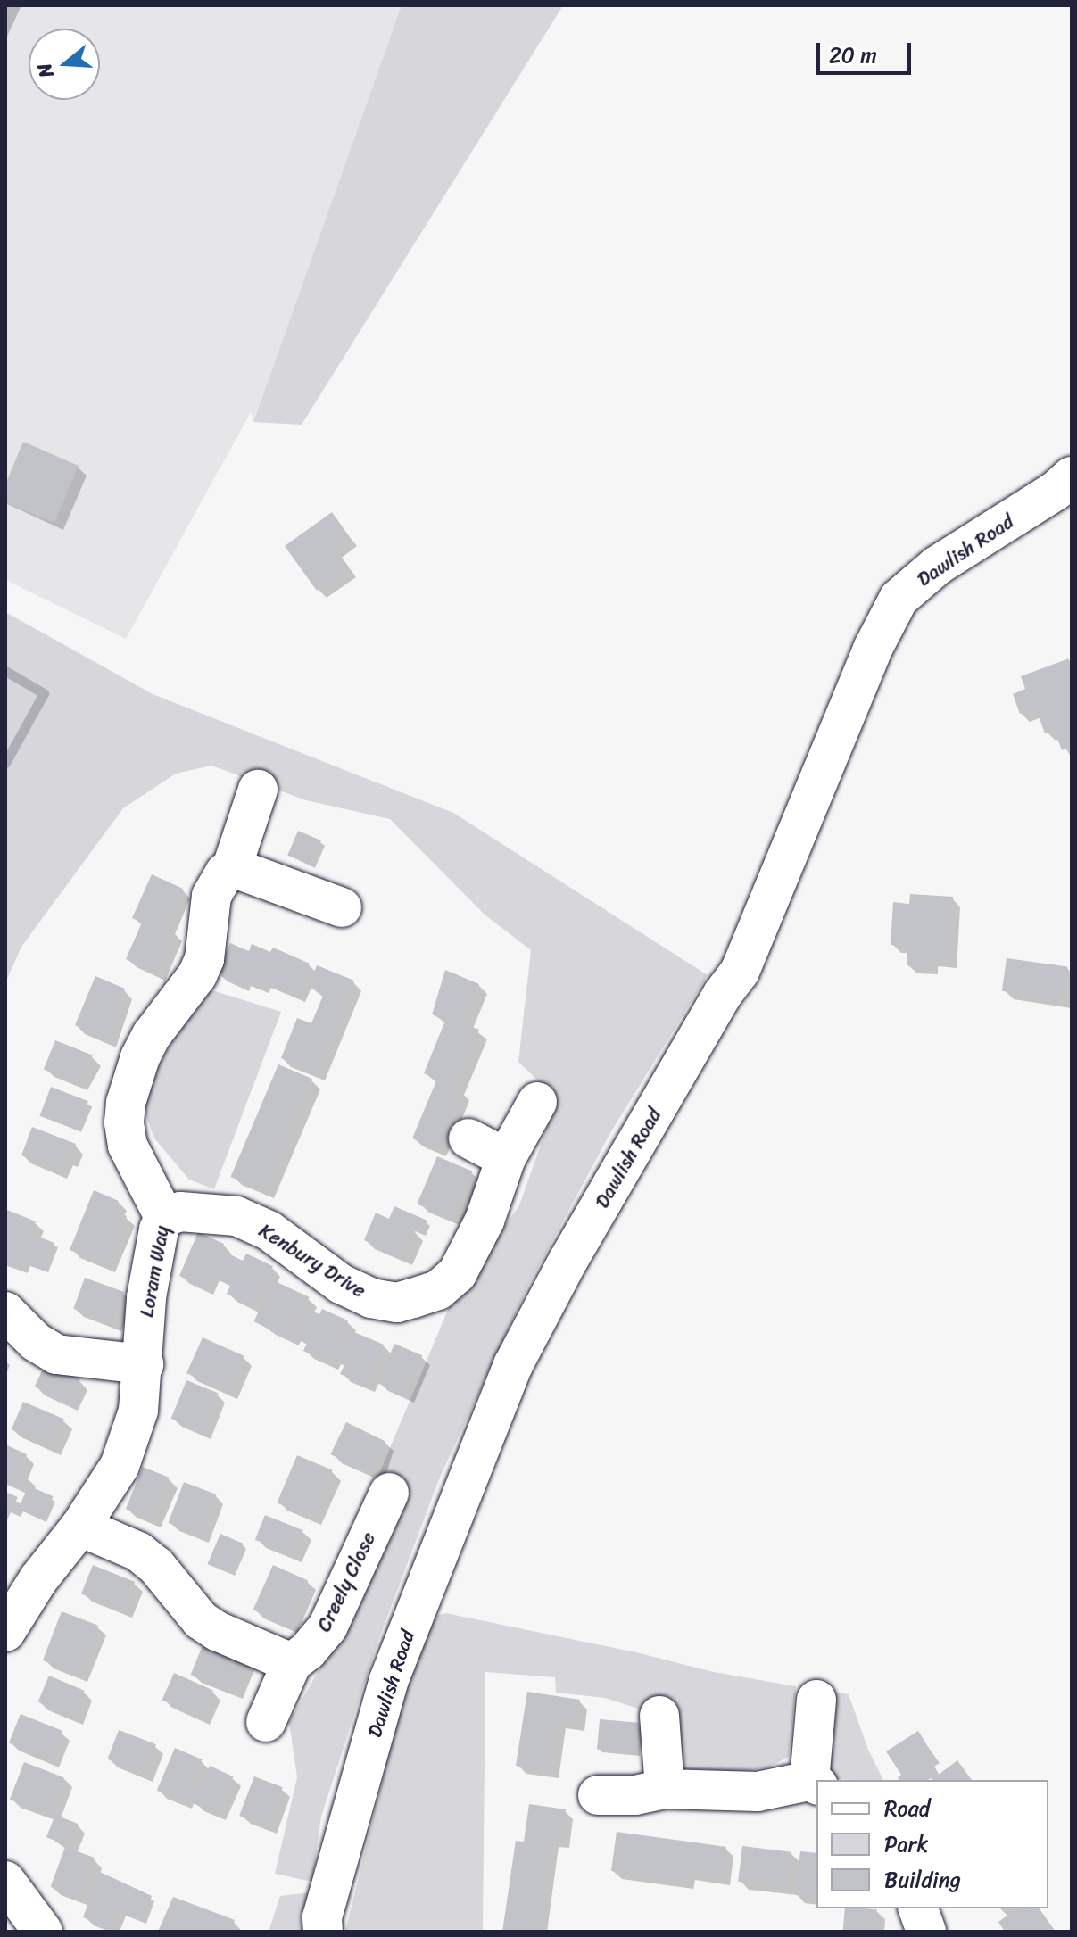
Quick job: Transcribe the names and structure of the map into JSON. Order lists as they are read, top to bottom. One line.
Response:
{"streets":{"street":["Dawlish Road","Kenbury Drive","Loram Way","Creely Close"]},"crossings":[["Kenbury Drive","Loram Way"]],"legend":["Road","Park","Building"],"scale_bar":"20 m","north":"left"}
